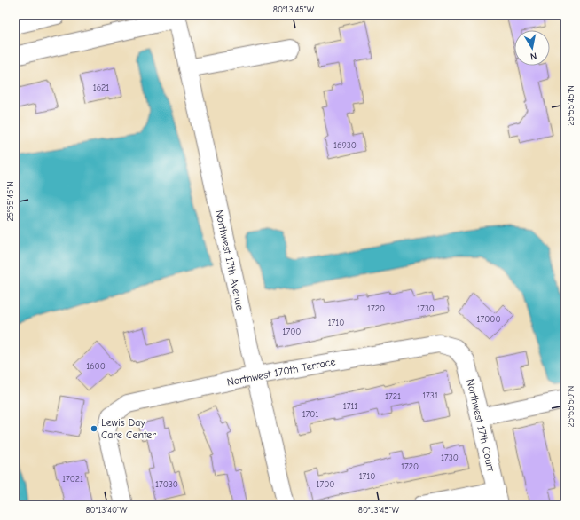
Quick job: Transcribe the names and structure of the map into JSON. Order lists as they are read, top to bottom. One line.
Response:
{"streets":{"street":["Northwest 17th Avenue","Northwest 170th Terrace","Northwest 17th Court"]},"crossings":[["Northwest 17th Avenue","Northwest 170th Terrace"],["Northwest 170th Terrace","Northwest 17th Court"]],"places":["Lewis Day Care Center"],"house_numbers":["1621","16930","1720","1730","17000","1710","1700","1600","1731","1721","1711","1701","1730","1720","1710","17021","17030","1700"],"north":"bottom","coordinates":["80°13'45\"W","25°55'45\"N","25°55'50\"N","80°13'40\"W"]}
